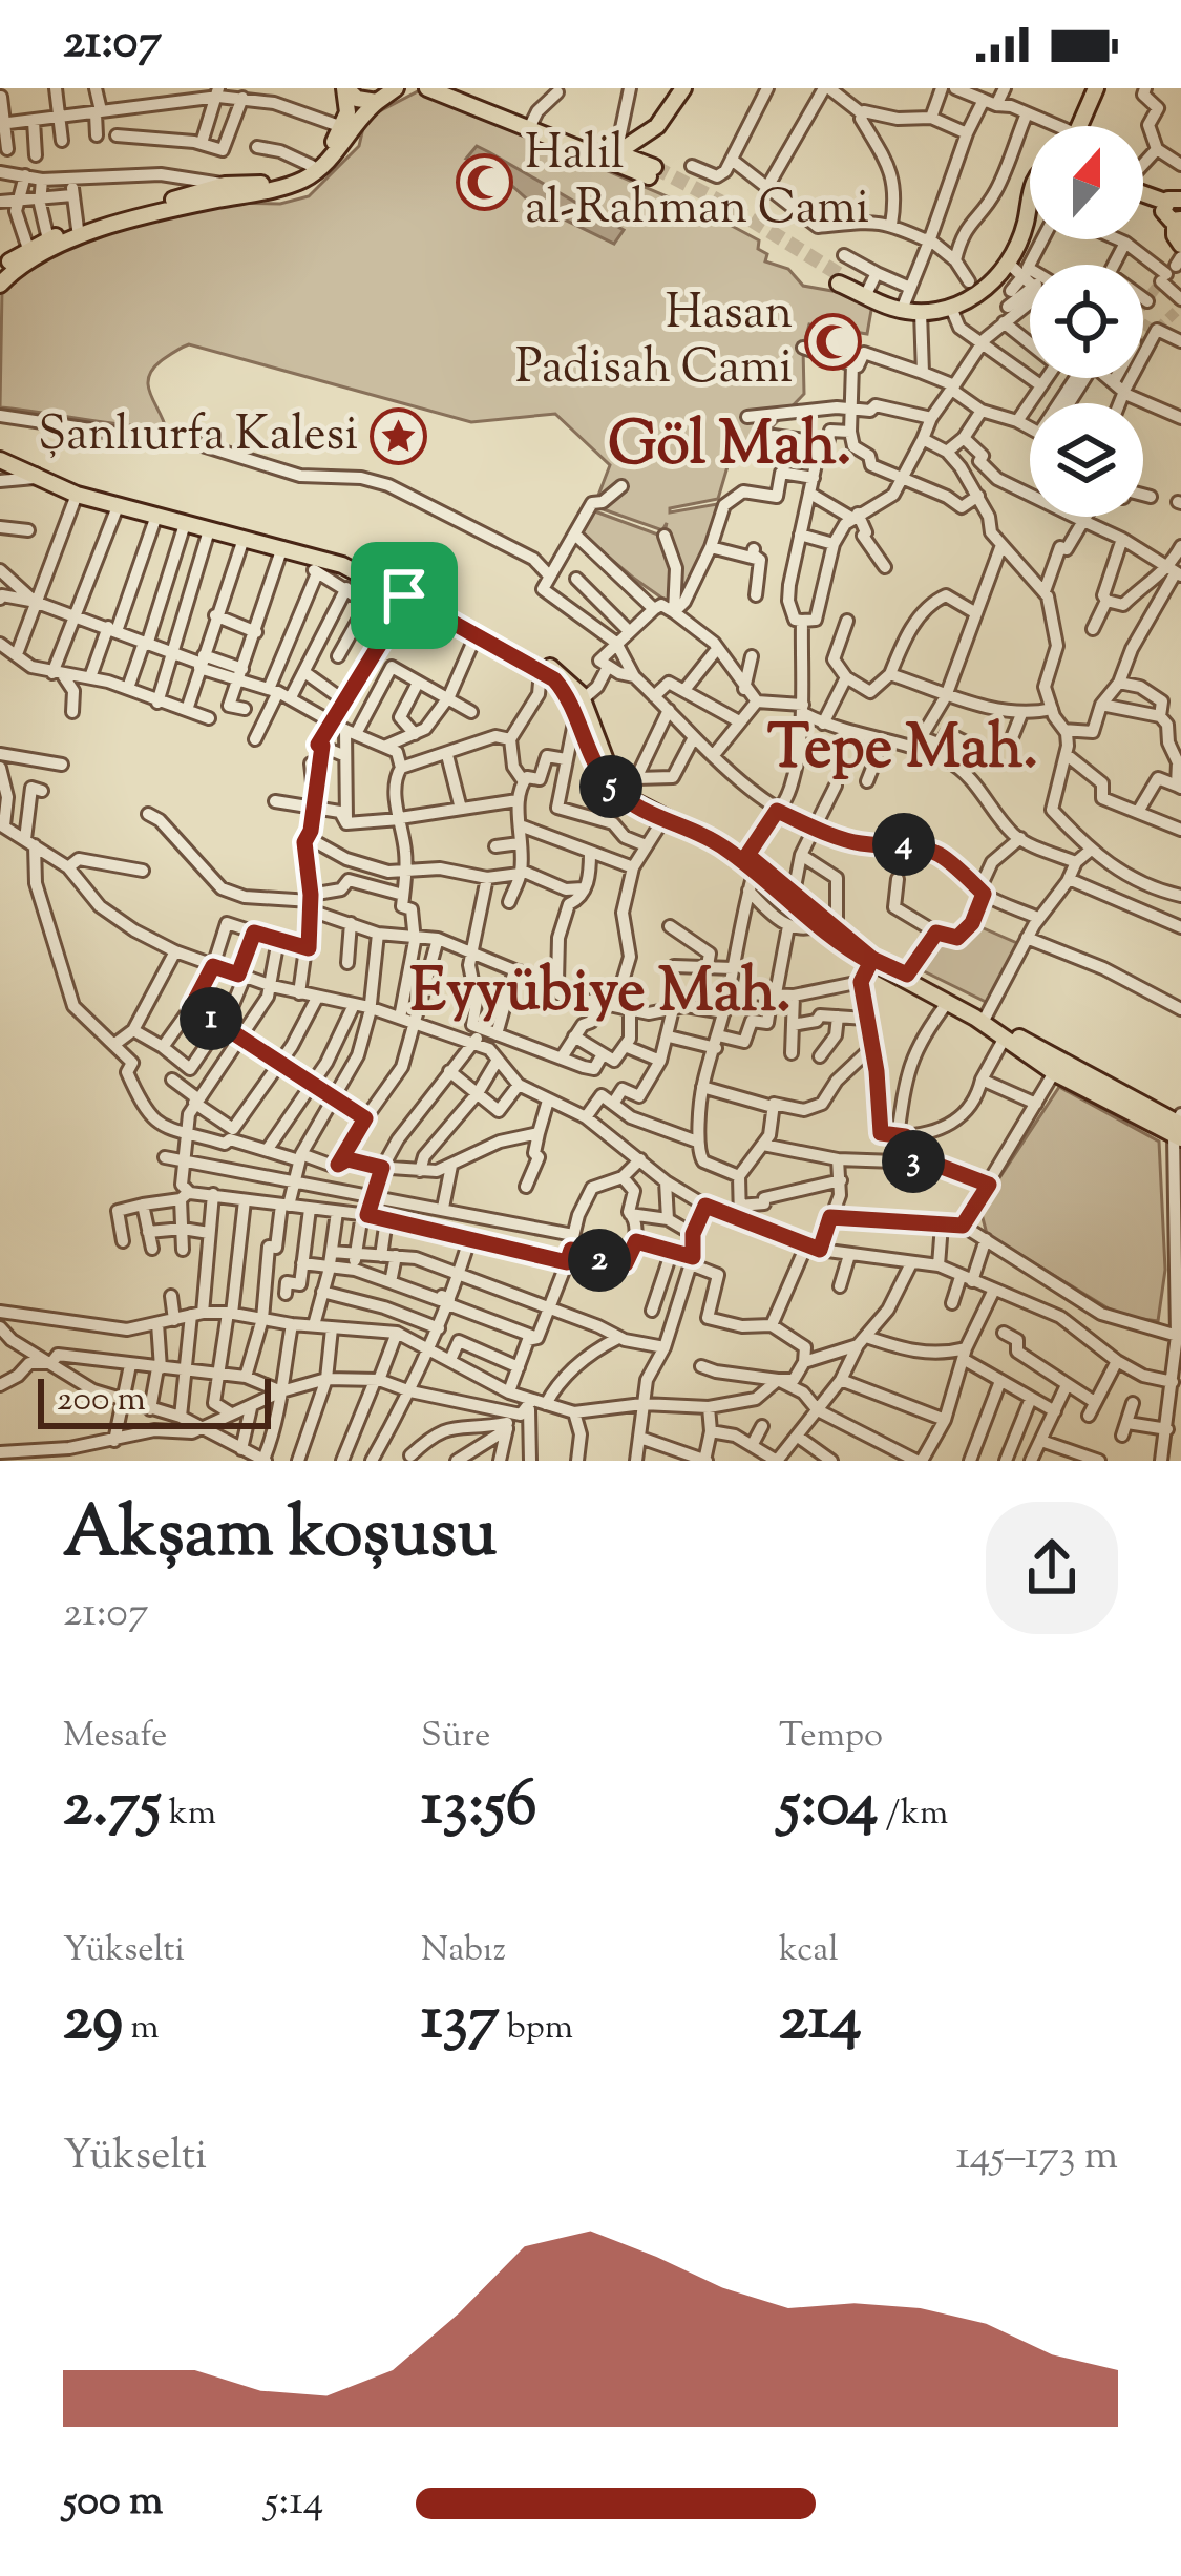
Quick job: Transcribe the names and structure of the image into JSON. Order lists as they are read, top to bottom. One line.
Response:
{"districts":["Göl Mah.","Tepe Mah.","Eyyübiye Mah."],"places":{"mosque":["Halil al-Rahman Cami","Hasan Padisah Cami"],"place":["Şanlıurfa Kalesi"]},"scale_bar":"200 m","north":"top","page":{"status":"21:07","pins":["5","4","1","3","2"],"scale":"200 m","heading":["Akşam koşusu","21:07"],"stats":[["Mesafe","2.75 km"],["Süre","13:56"],["Tempo","5:04 /km"],["Yükselti","29 m"],["Nabız","137 bpm"],["kcal","214"]],"chart":["Yükselti","145–173 m"],"list":[{"name":"500 m","note":"5:14"}]}}
